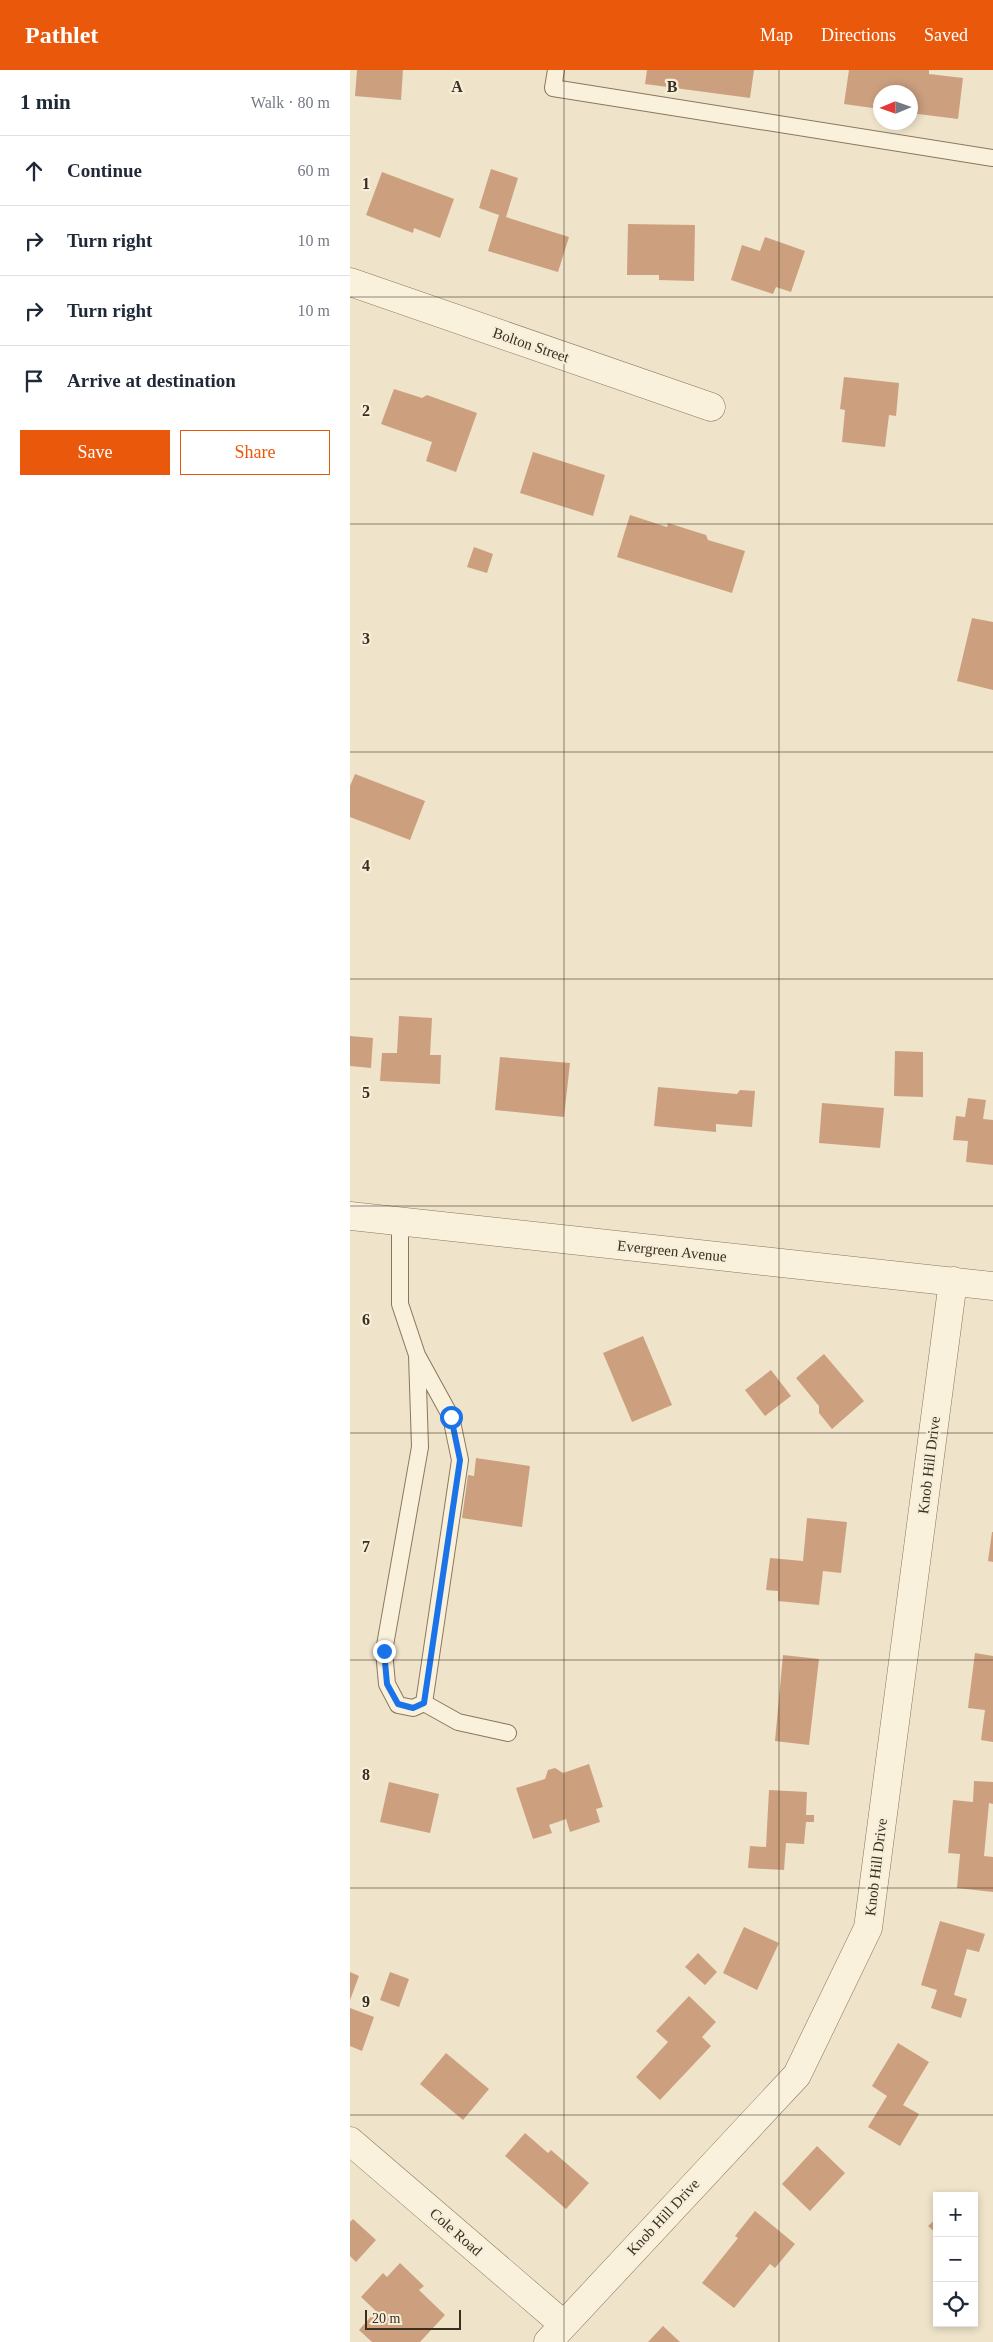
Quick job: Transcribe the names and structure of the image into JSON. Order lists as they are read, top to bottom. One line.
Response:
{"streets":{"street":["Bolton Street","Evergreen Avenue","Knob Hill Drive","Cole Road"]},"crossings":[["Evergreen Avenue","Knob Hill Drive"],["Knob Hill Drive","Cole Road"]],"scale_bar":"20 m","north":"left","page":{"header":"Pathlet","nav":["Map","Directions","Saved"],"heading":["1 min","Walk · 80 m"],"list":[["Continue","60 m"],["Turn right","10 m"],["Turn right","10 m"],"Arrive at destination"],"buttons":["Save","Share"],"map_buttons":["+","−"],"scale":"20 m"},"grid":{"columns":["A","B"],"rows":["1","2","3","4","5","6","7","8","9"]}}
